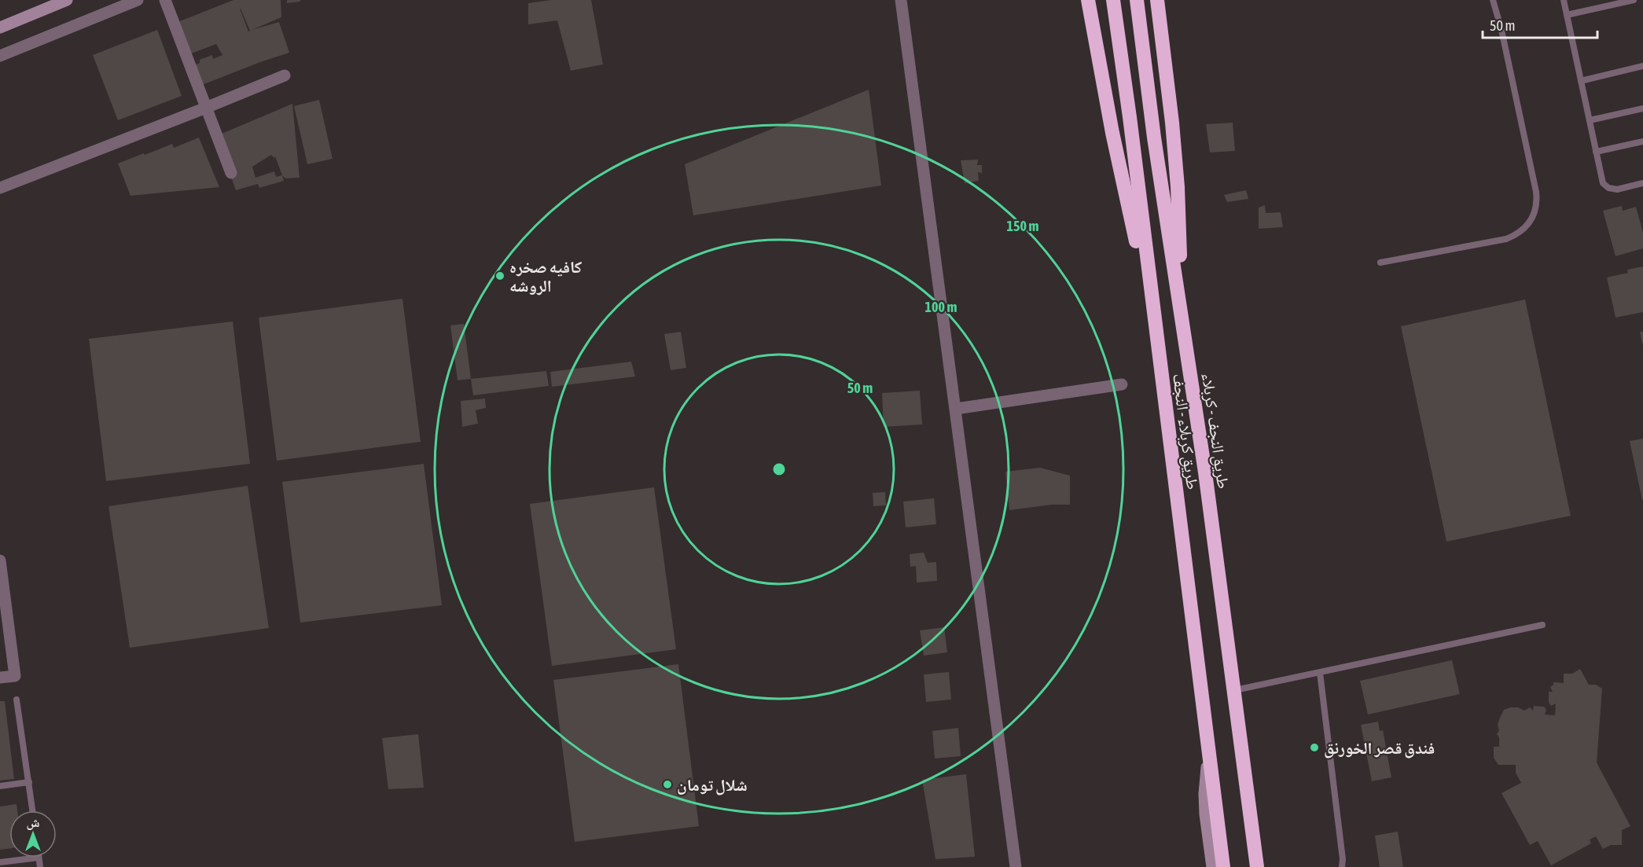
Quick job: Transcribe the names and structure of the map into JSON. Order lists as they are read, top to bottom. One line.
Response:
{"streets":{"highway":["طريق النجف - کربلاء","طريق کربلاء - النجف"]},"places":["كافيه صخره الروشه","فندق قصر الخورنق","شلال تومان"],"scale_bar":"50 m","north":"top","rings":["150 m","100 m","50 m"]}
